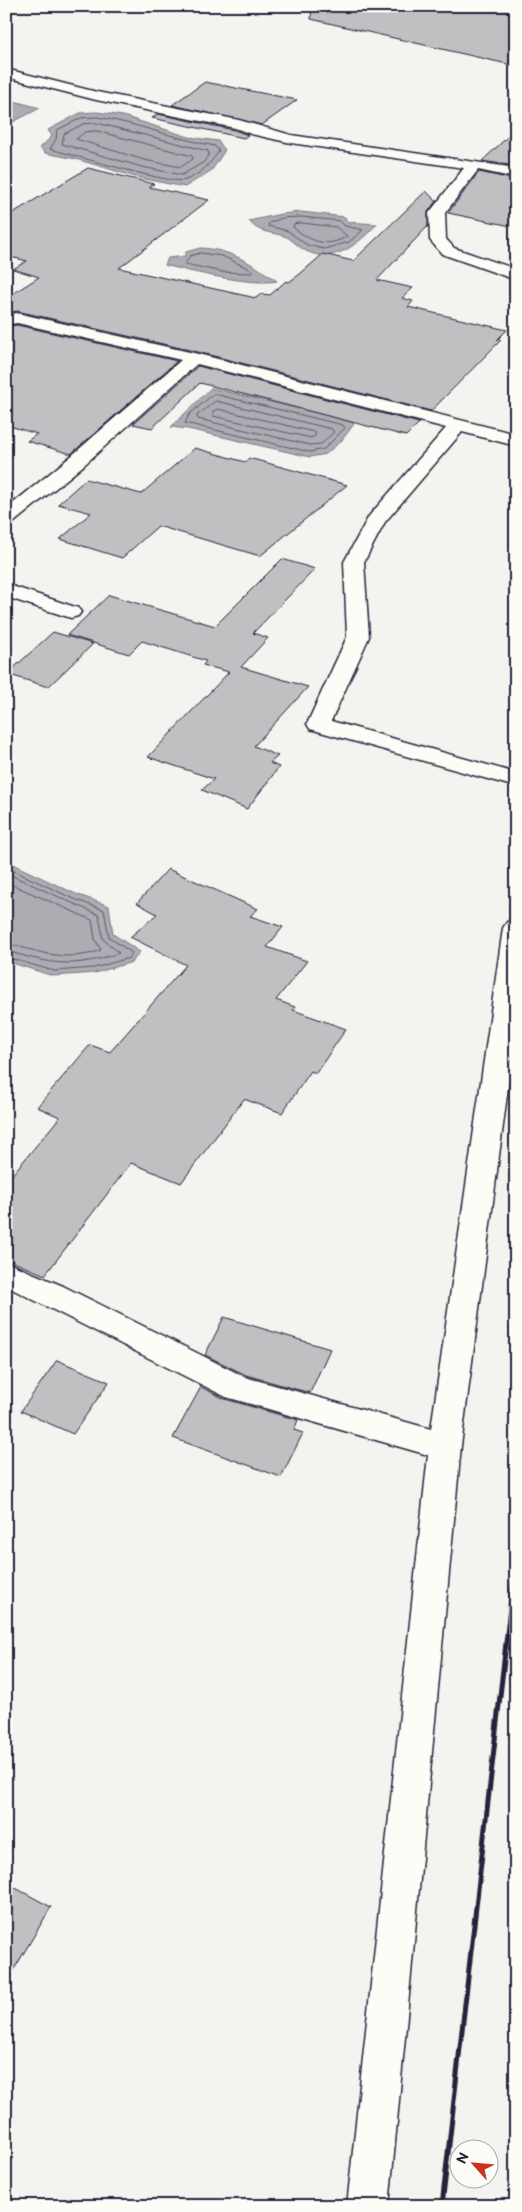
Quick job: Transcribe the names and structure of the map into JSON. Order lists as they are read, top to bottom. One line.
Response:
{"north":"top left"}
